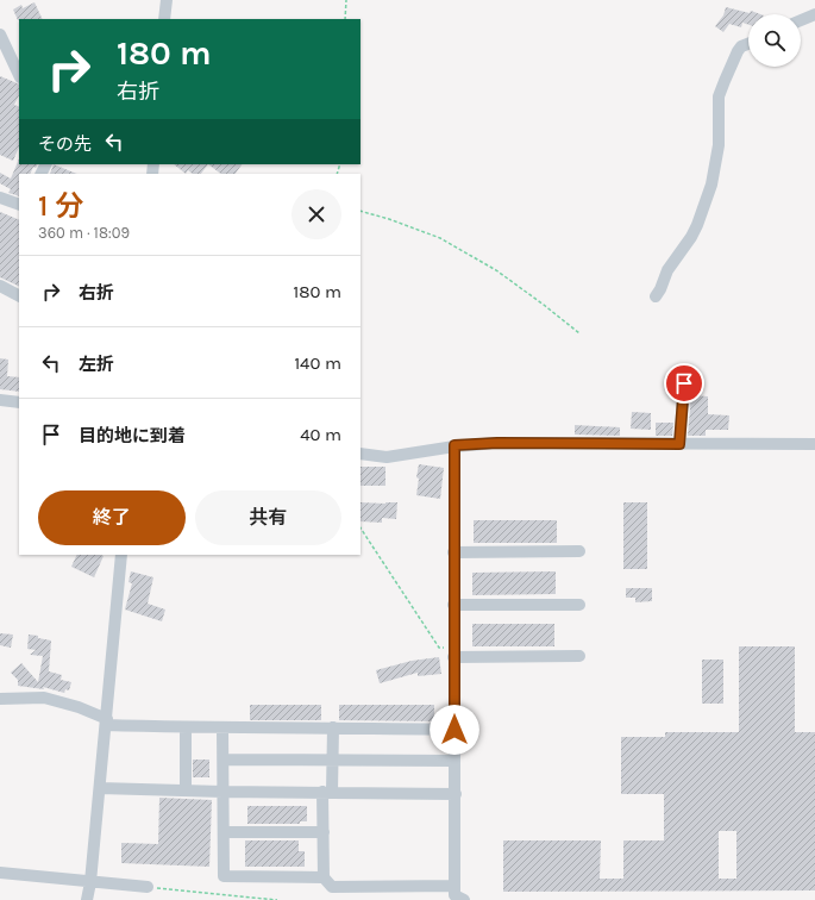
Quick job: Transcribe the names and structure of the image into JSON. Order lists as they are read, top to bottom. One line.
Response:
{"page":{"turn":["180 m","右折"],"then":"その先","heading":["1 分","360 m · 18:09"],"list":[{"name":"右折","value":"180 m"},{"name":"左折","value":"140 m"},{"name":"目的地に到着","value":"40 m"}],"buttons":["終了","共有"]}}
